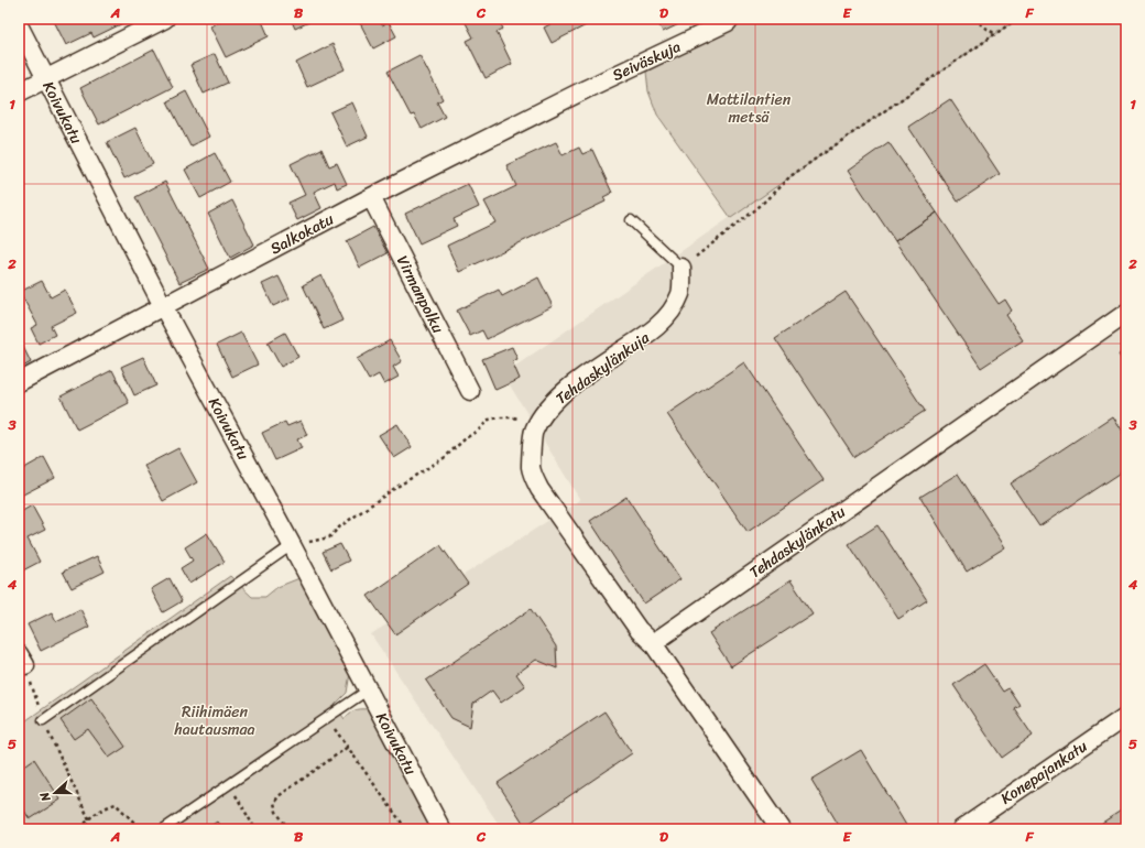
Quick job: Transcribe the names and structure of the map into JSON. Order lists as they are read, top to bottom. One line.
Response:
{"streets":{"street":["Seiväskuja","Koivukatu","Salkokatu","Virmanpolku","Tehdaskylänkuja","Tehdaskylänkatu","Konepajankatu"]},"crossings":[["Seiväskuja","Salkokatu"],["Koivukatu","Salkokatu"],["Salkokatu","Virmanpolku"],["Tehdaskylänkuja","Tehdaskylänkatu"]],"parks":["Mattilantien metsä","Riihimäen hautausmaa"],"north":"left","grid":{"columns":["A","B","C","D","E","F"],"rows":["1","2","3","4","5"]}}
